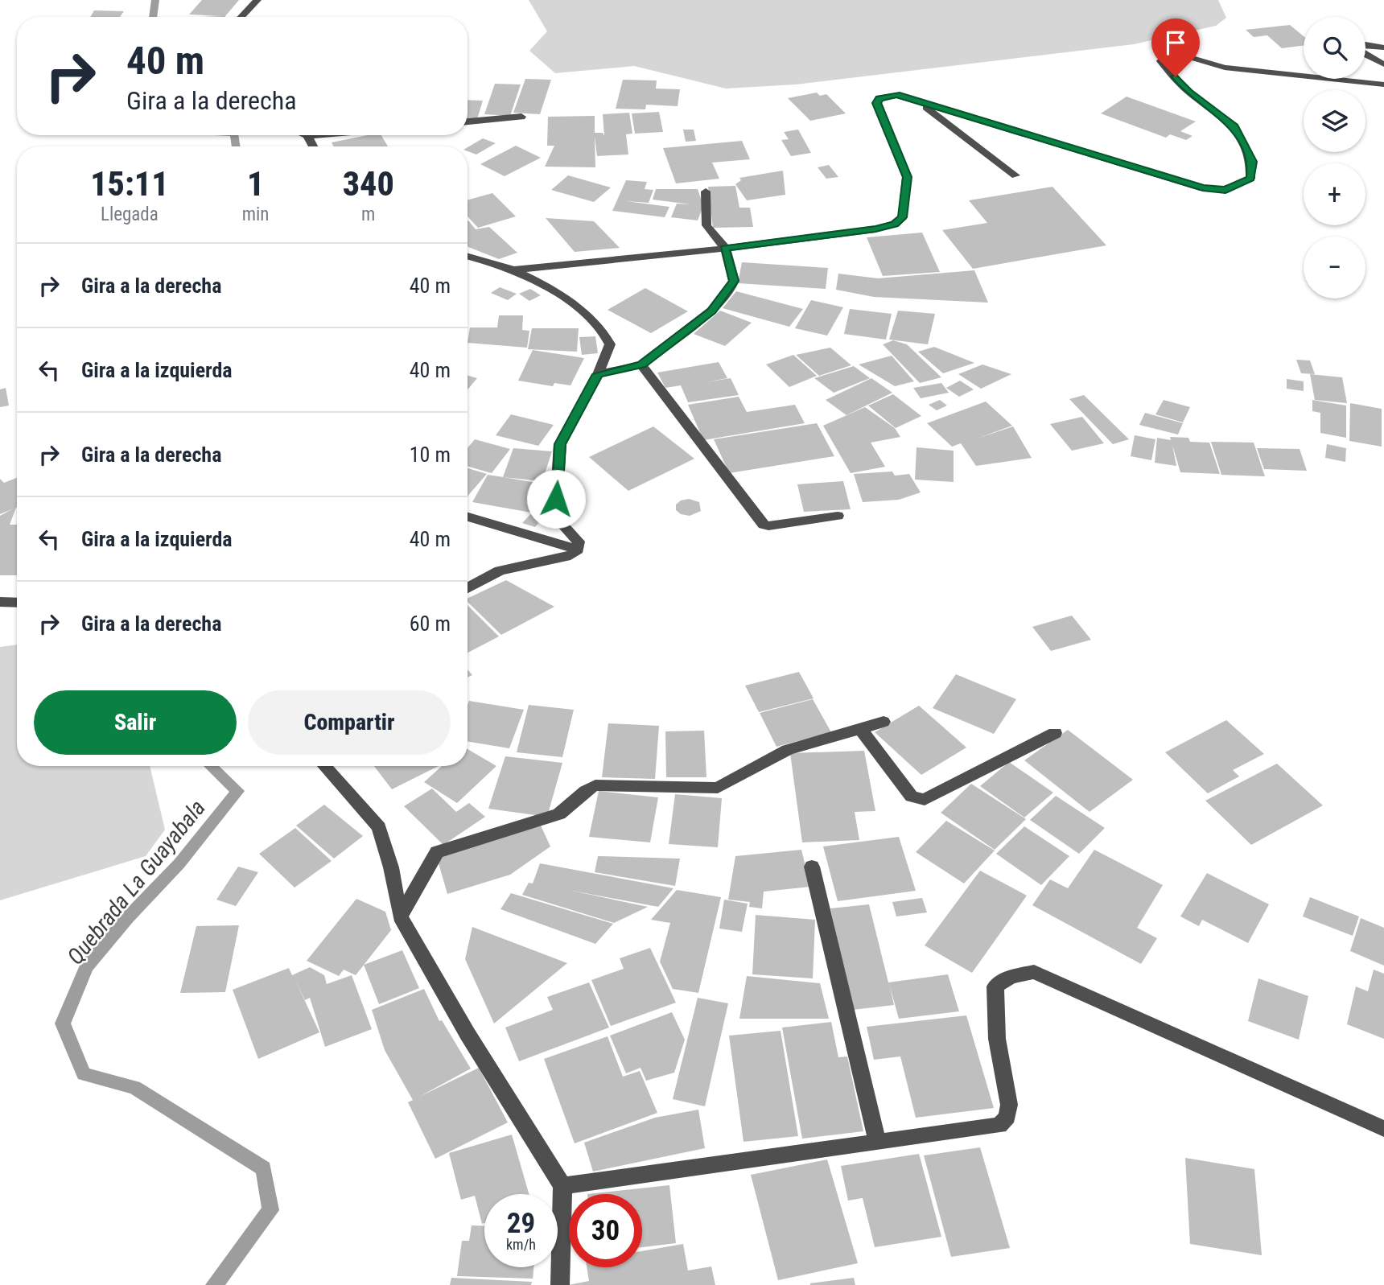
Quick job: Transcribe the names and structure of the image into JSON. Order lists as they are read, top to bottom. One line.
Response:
{"water":["Quebrada La Guayabala"],"page":{"map_buttons":["+","−"],"turn":["40 m","Gira a la derecha"],"eta":["15:11","Llegada","1","min","340","m"],"list":[{"name":"Gira a la derecha","value":"40 m"},{"name":"Gira a la izquierda","value":"40 m"},{"name":"Gira a la derecha","value":"10 m"},{"name":"Gira a la izquierda","value":"40 m"},{"name":"Gira a la derecha","value":"60 m"}],"buttons":["Salir","Compartir"],"speed":"29 km/h","limit":"30"}}
